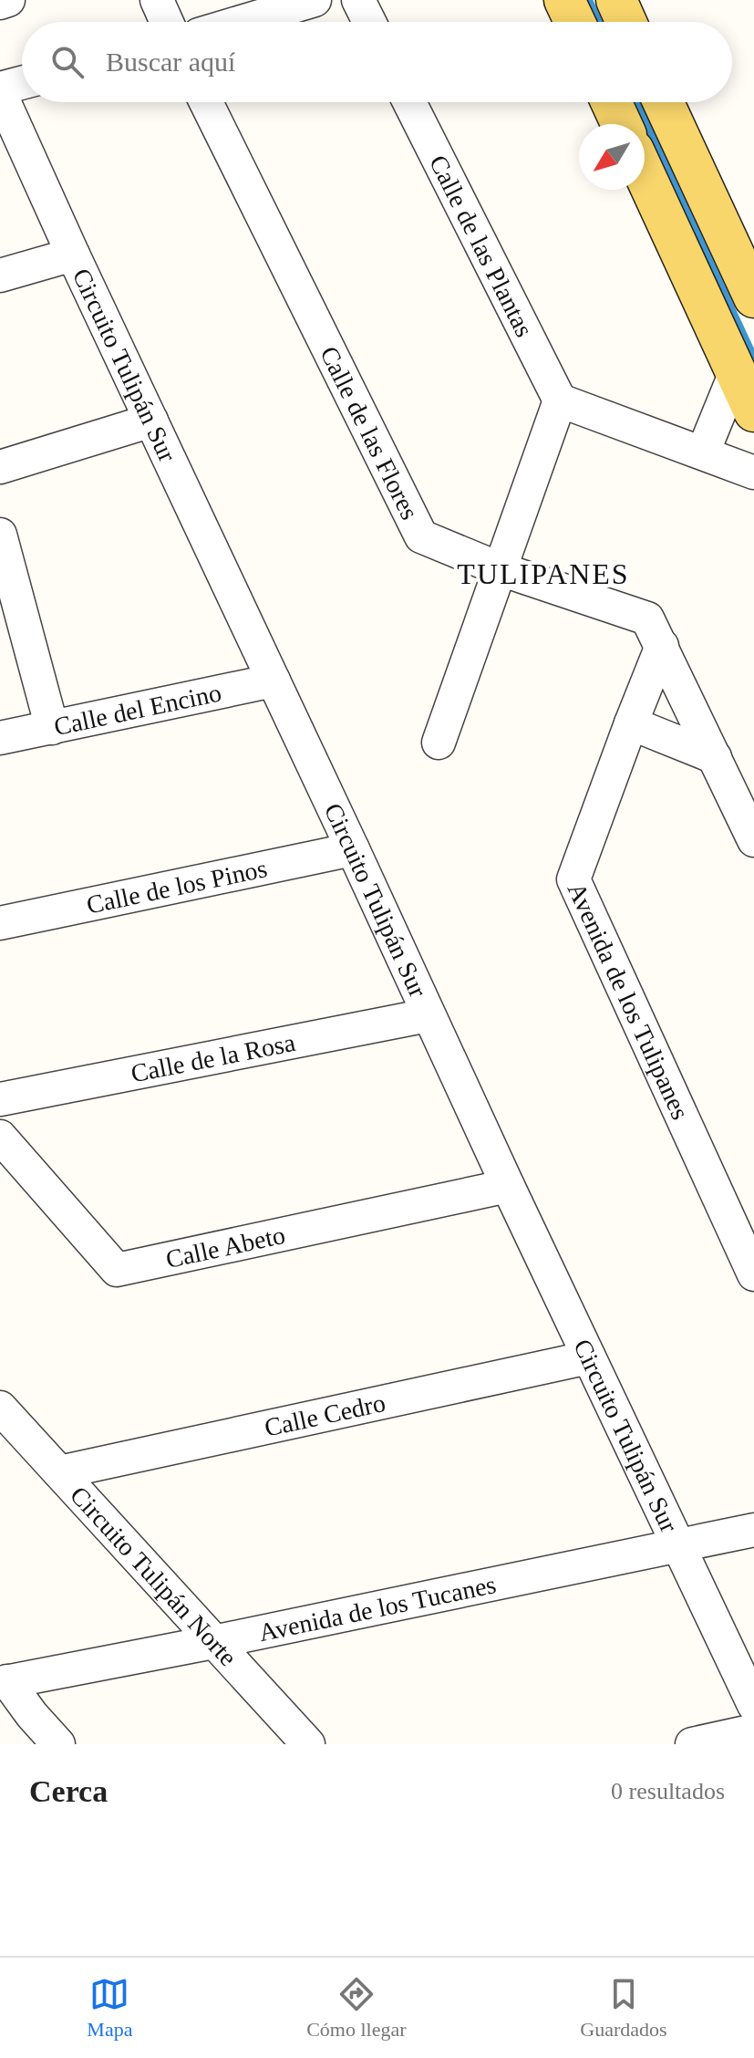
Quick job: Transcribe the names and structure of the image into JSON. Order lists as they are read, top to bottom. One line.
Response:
{"streets":{"street":["Calle de las Plantas","Circuito Tulipán Sur","Calle de las Flores","Calle del Encino","Calle de los Pinos","Avenida de los Tulipanes","Calle de la Rosa","Calle Abeto","Calle Cedro","Circuito Tulipán Norte","Avenida de los Tucanes"]},"crossings":[["Circuito Tulipán Sur","Calle del Encino"],["Circuito Tulipán Sur","Calle de los Pinos"],["Circuito Tulipán Sur","Calle de la Rosa"],["Circuito Tulipán Sur","Calle Abeto"],["Circuito Tulipán Sur","Calle Cedro"],["Circuito Tulipán Sur","Avenida de los Tucanes"],["Calle de las Flores","Avenida de los Tulipanes"],["Calle Cedro","Circuito Tulipán Norte"],["Circuito Tulipán Norte","Avenida de los Tucanes"]],"districts":["TULIPANES"],"north":"bottom left","page":{"search":"Buscar aquí","heading":["Cerca","0 resultados"],"nav":["Mapa","Cómo llegar","Guardados"]}}
